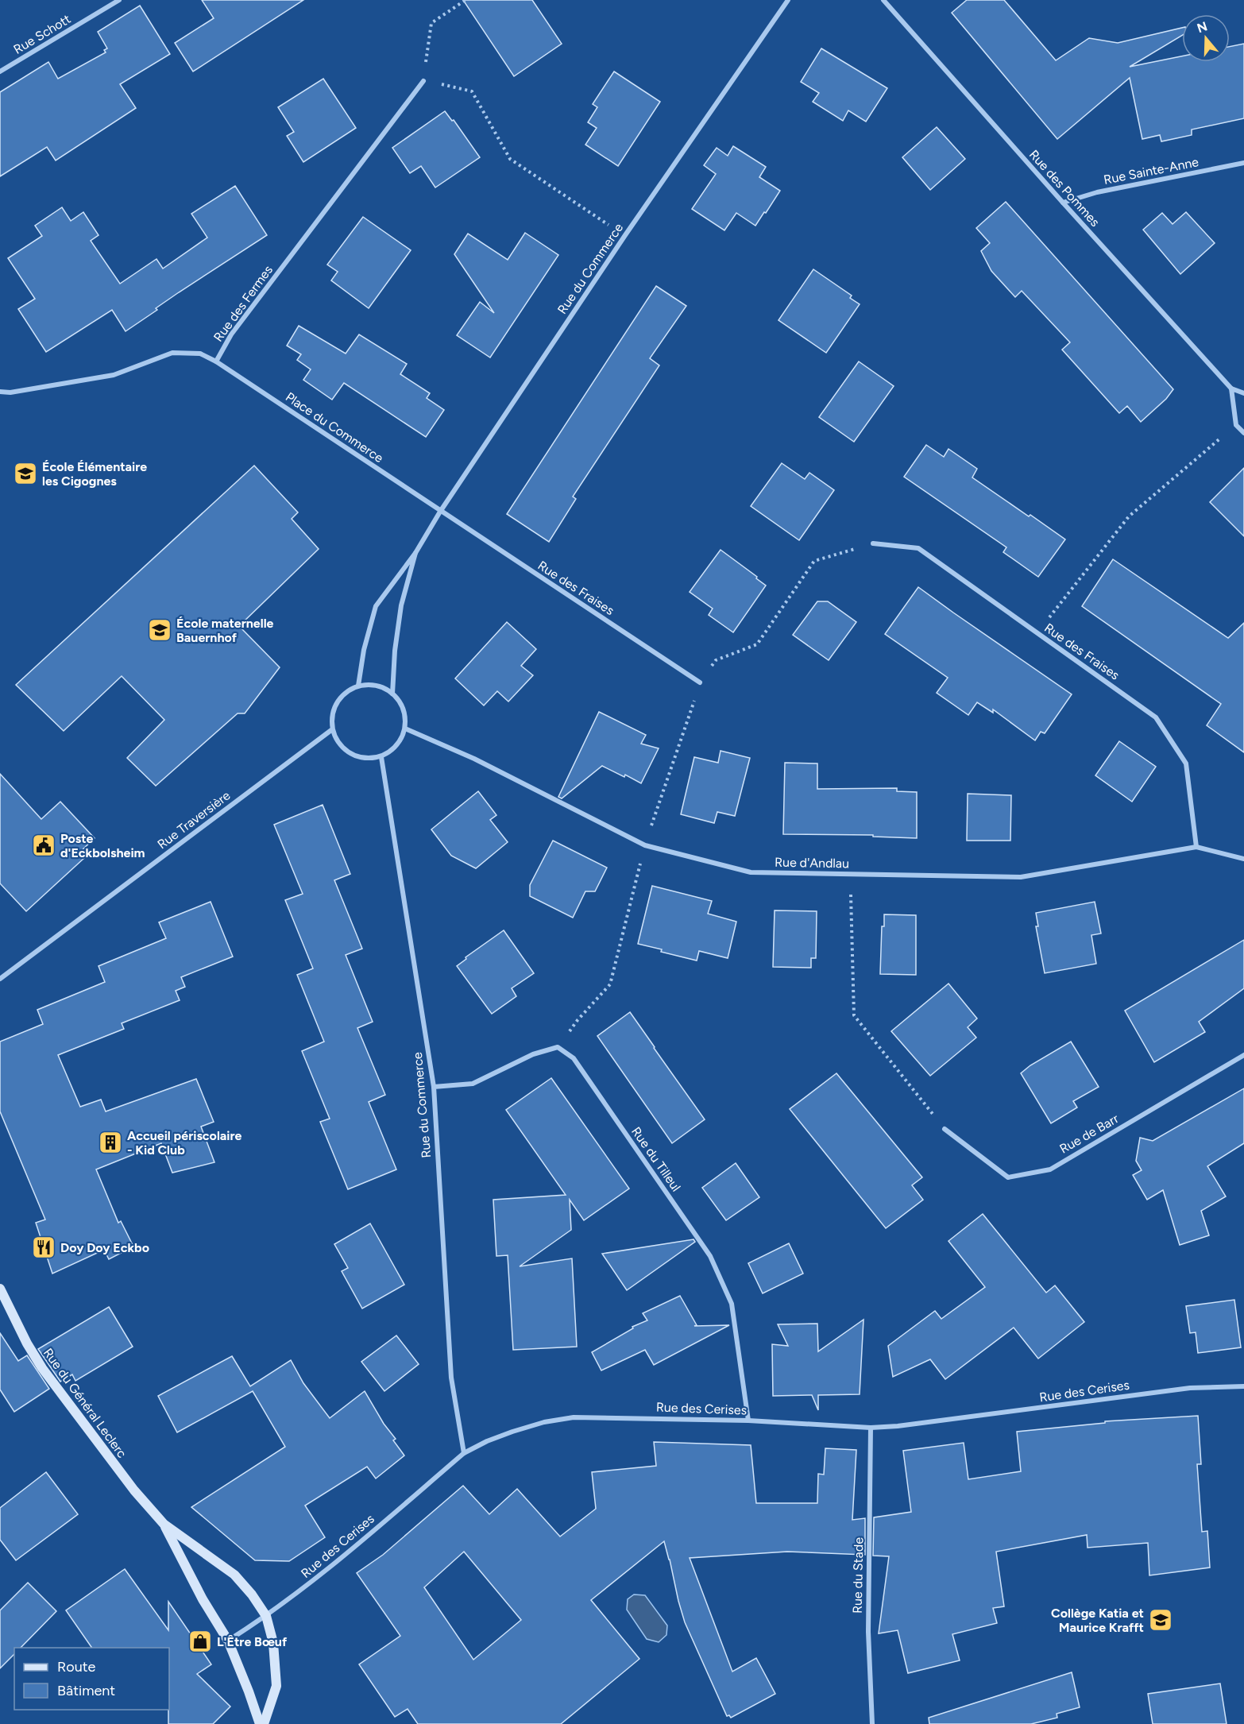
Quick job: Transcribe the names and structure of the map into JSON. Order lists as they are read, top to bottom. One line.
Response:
{"streets":{"main road":["Rue du Général Leclerc"],"street":["Rue Schott","Rue Sainte-Anne","Rue des Pommes","Rue du Commerce","Rue des Fermes","Place du Commerce","Rue des Fraises","Rue Traversière","Rue d'Andlau","Rue de Barr","Rue du Tilleul","Rue des Cerises","Rue du Stade"]},"crossings":[["Rue Sainte-Anne","Rue des Pommes"],["Rue du Commerce","Place du Commerce"],["Rue du Commerce","Rue des Fraises"],["Rue du Commerce","Rue Traversière"],["Rue du Commerce","Rue d'Andlau"],["Rue du Commerce","Rue des Cerises"],["Rue des Fermes","Place du Commerce"],["Place du Commerce","Rue des Fraises"],["Rue des Fraises","Rue d'Andlau"],["Rue Traversière","Rue d'Andlau"],["Rue du Tilleul","Rue des Cerises"],["Rue des Cerises","Rue du Général Leclerc"],["Rue des Cerises","Rue du Stade"]],"places":{"school or university":["École Élémentaire les Cigognes","École maternelle Bauernhof","Collège Katia et Maurice Krafft"],"public building":["Poste d'Eckbolsheim"],"building":["Accueil périscolaire - Kid Club"],"restaurant":["Doy Doy Eckbo"],"shop":["L'Être Bœuf"]},"legend":["Route","Bâtiment"],"north":"top"}
